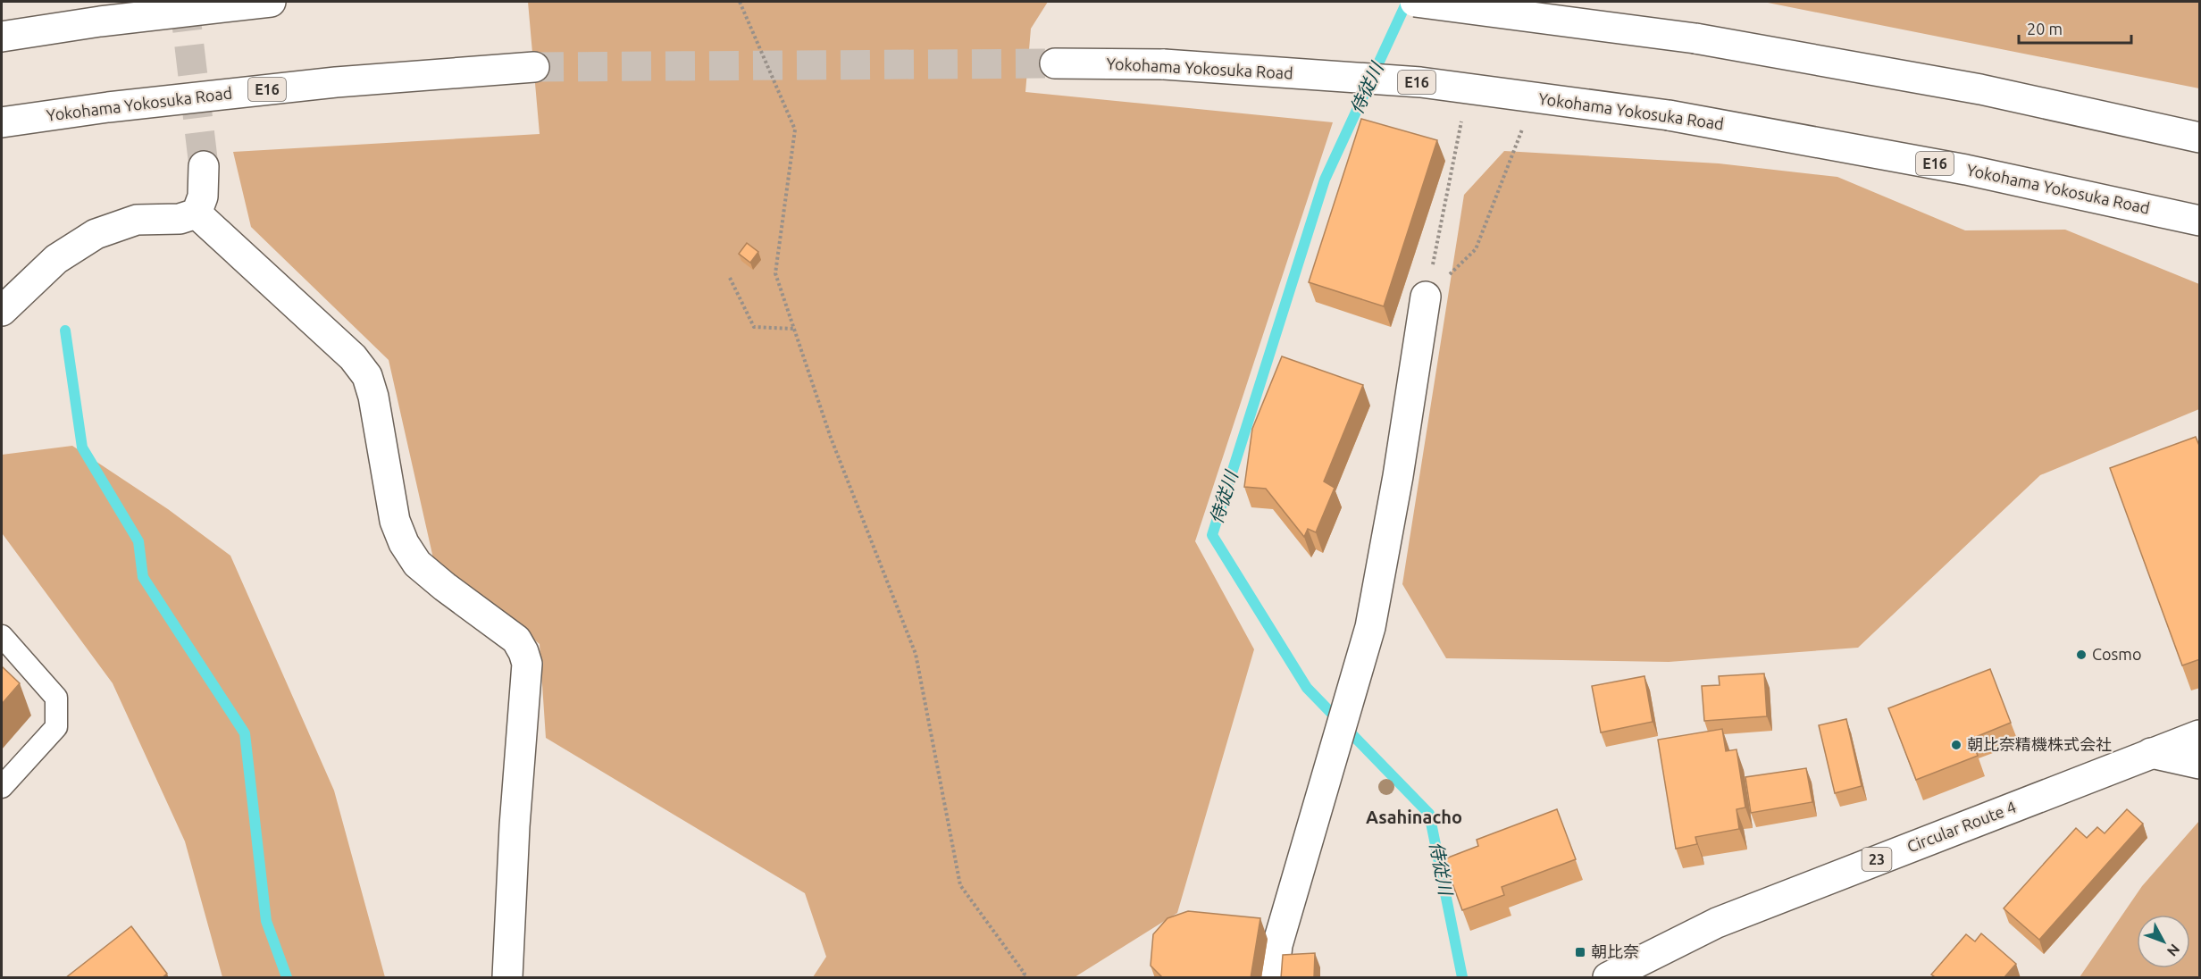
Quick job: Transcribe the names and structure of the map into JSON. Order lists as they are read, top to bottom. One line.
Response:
{"streets":{"main road":["Yokohama Yokosuka Road","E16","Circular Route 4","23"]},"districts":["Asahinacho"],"water":["侍従川"],"places":{"other":["Cosmo","朝比奈精機株式会社"],"transit":["朝比奈"]},"scale_bar":"20 m","north":"bottom right"}
